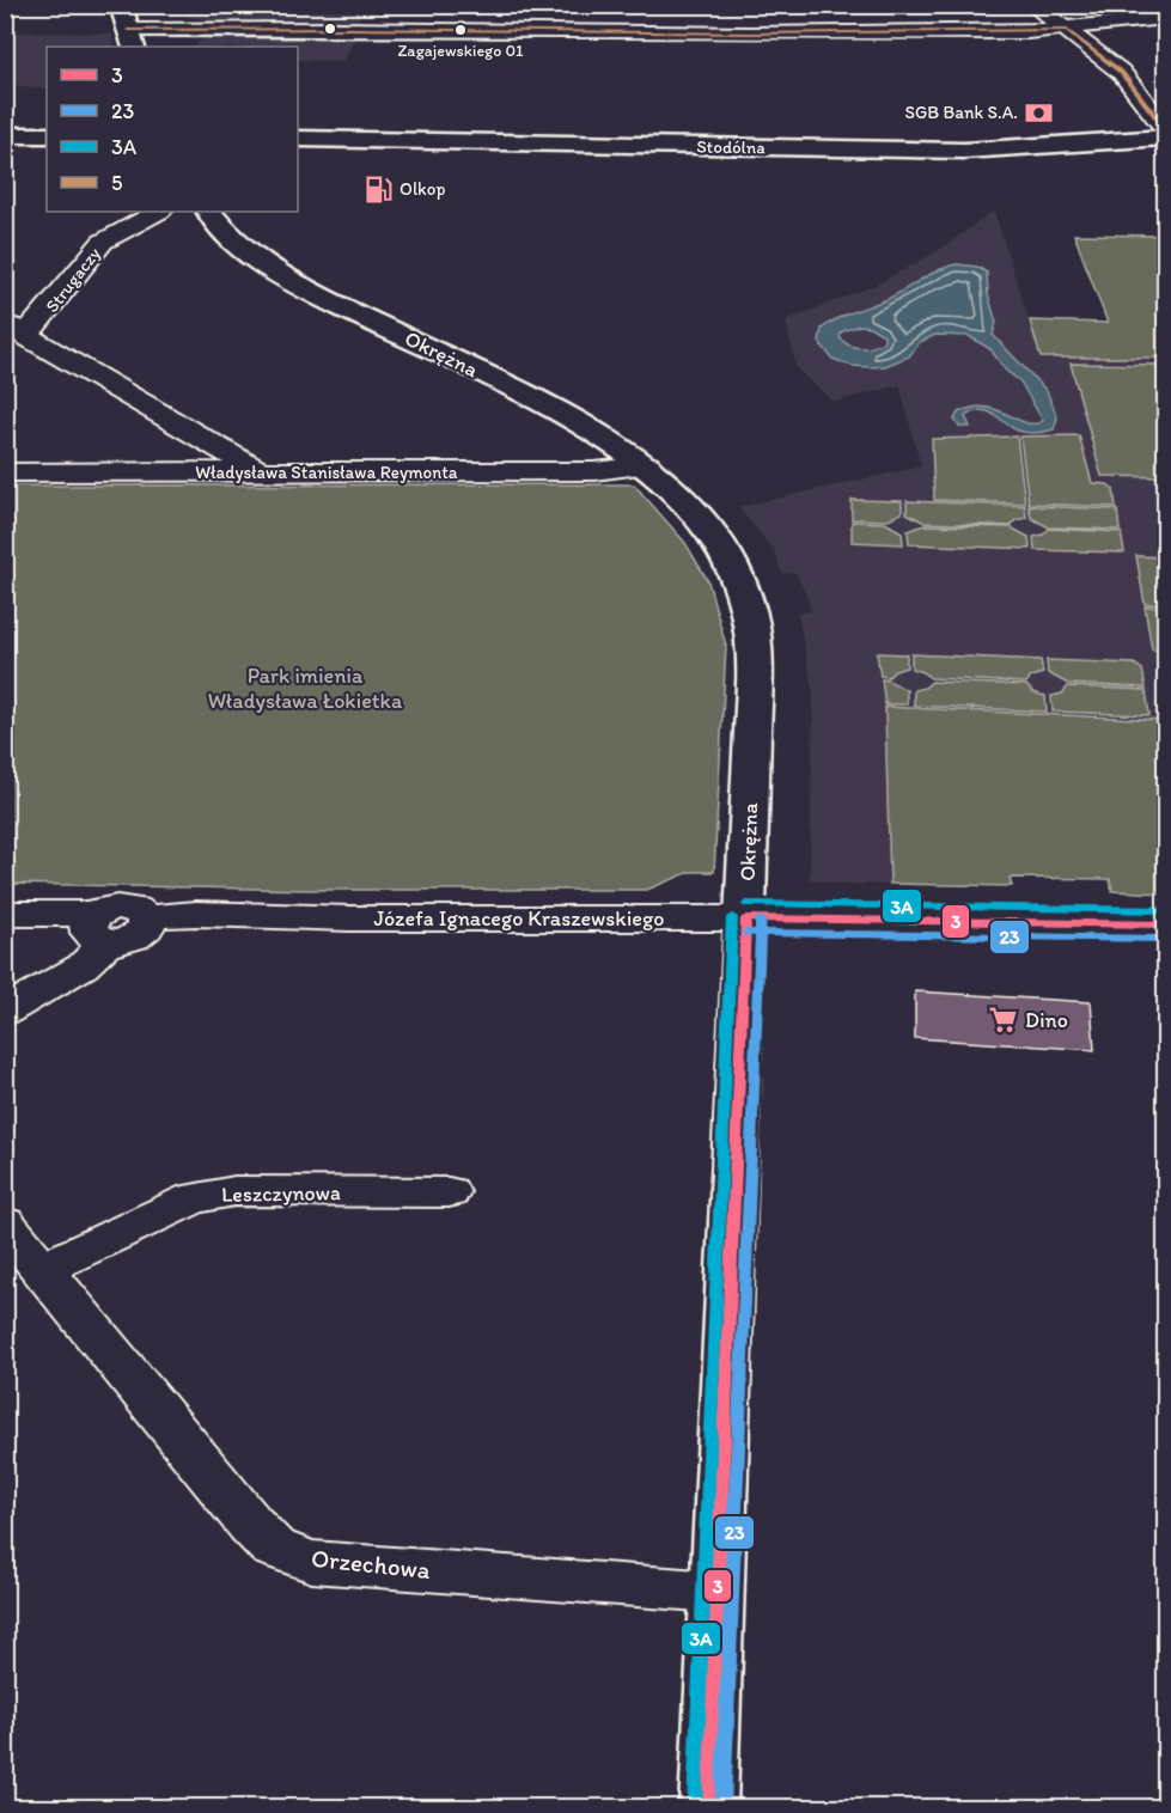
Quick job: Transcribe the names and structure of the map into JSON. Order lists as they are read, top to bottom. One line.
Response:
{"streets":{"street":["Stodólna","Strugaczy","Okrężna","Władysława Stanisława Reymonta","Józefa Ignacego Kraszewskiego","Leszczynowa","Orzechowa"]},"crossings":[["Okrężna","Władysława Stanisława Reymonta"],["Okrężna","Józefa Ignacego Kraszewskiego"],["Okrężna","Orzechowa"],["Leszczynowa","Orzechowa"]],"parks":["Park imienia Władysława Łokietka"],"places":{"other":["Zagajewskiego 01"],"bank":["SGB Bank S.A."],"fuel station":["Olkop"],"supermarket":["Dino"]},"lines":["transit line 5","transit line 3A","transit line 3","transit line 23"],"legend":["3","23","3A","5"]}
